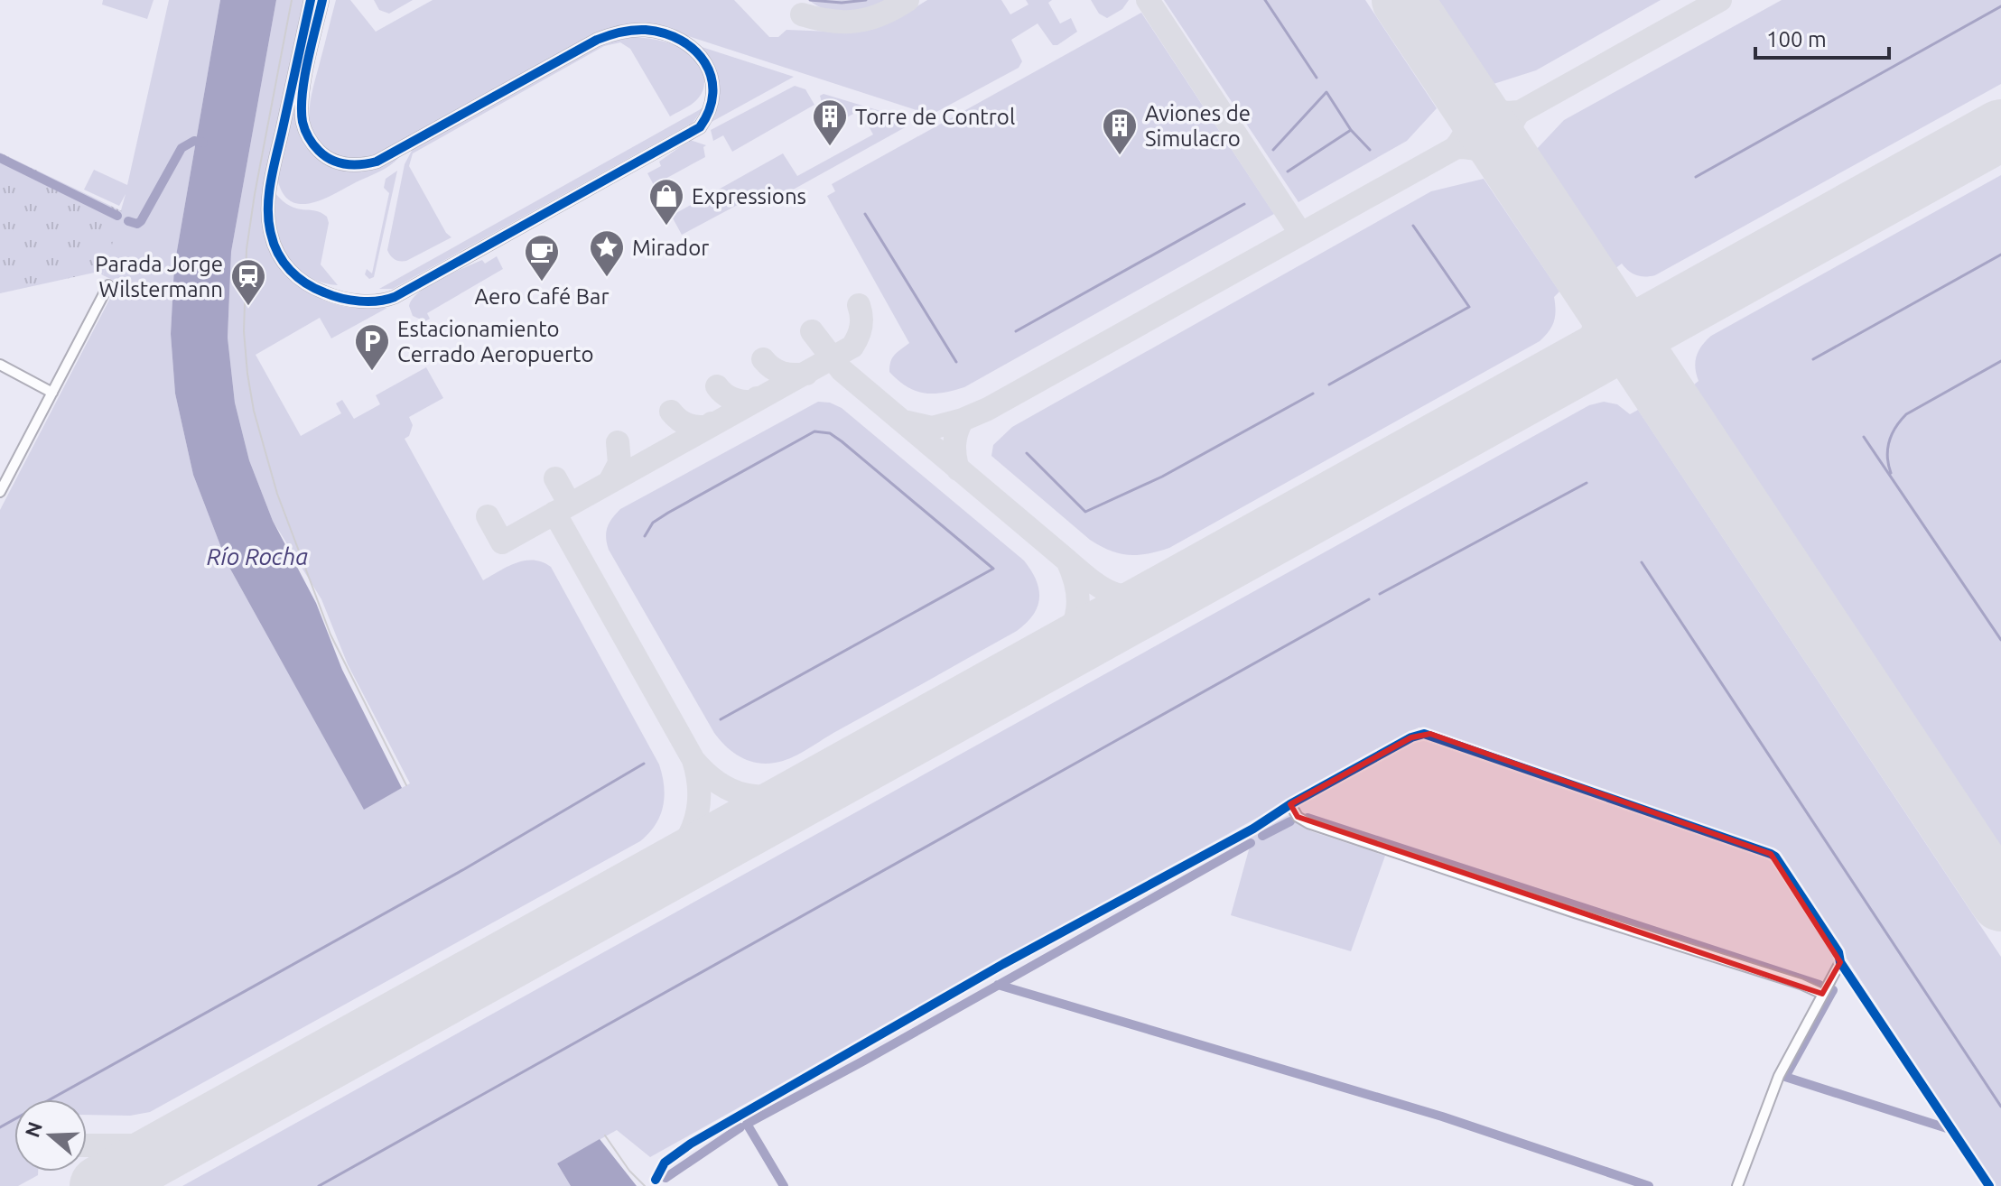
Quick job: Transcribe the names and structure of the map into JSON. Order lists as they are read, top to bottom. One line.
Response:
{"water":["Río Rocha"],"places":{"building":["Torre de Control","Aviones de Simulacro"],"shop":["Expressions"],"place":["Mirador"],"cafe":["Aero Café Bar"],"station":["Parada Jorge Wilstermann"],"parking":["Estacionamiento Cerrado Aeropuerto"]},"scale_bar":"100 m","north":"left"}
